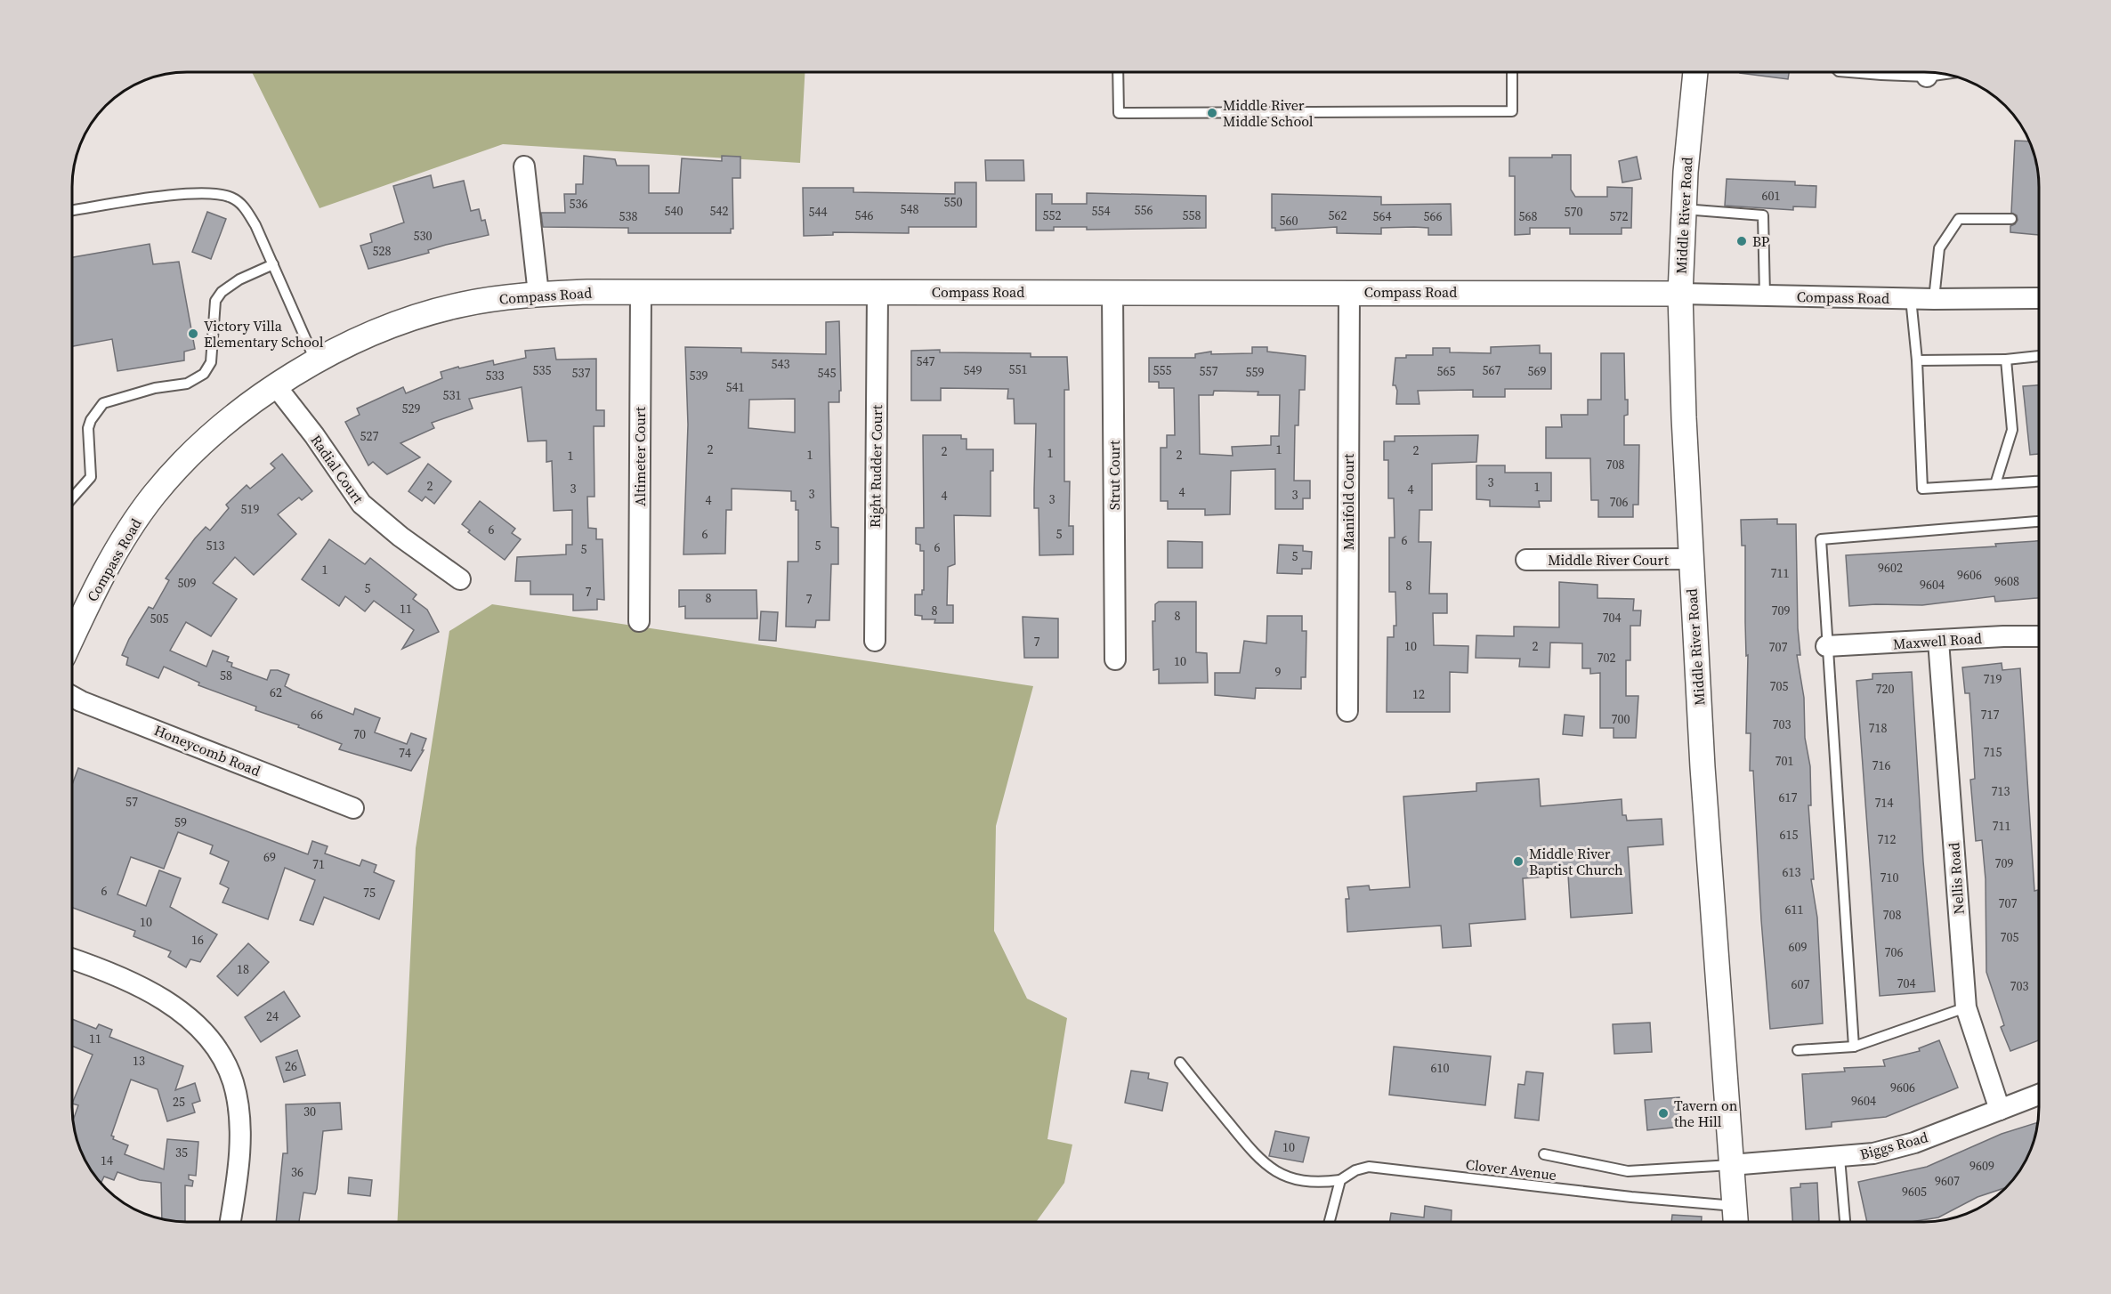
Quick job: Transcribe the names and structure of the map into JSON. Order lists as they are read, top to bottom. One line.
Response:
{"streets":{"street":["Middle River Road","Compass Road","Altimeter Court","Right Rudder Court","Radial Court","Strut Court","Manifold Court","Middle River Court","Maxwell Road","Honeycomb Road","Nellis Road","Biggs Road"],"lane":["Clover Avenue"]},"crossings":[["Middle River Road","Compass Road"],["Middle River Road","Middle River Court"],["Middle River Road","Biggs Road"],["Middle River Road","Clover Avenue"],["Compass Road","Altimeter Court"],["Compass Road","Right Rudder Court"],["Compass Road","Radial Court"],["Compass Road","Strut Court"],["Compass Road","Manifold Court"],["Maxwell Road","Nellis Road"],["Nellis Road","Biggs Road"]],"places":["Middle River Middle School","BP","Victory Villa Elementary School","Middle River Baptist Church","Tavern on the Hill"],"house_numbers":["601","550","536","548","556","540","542","554","544","570","546","552","558","562","538","564","566","568","572","560","530","528","547","543","551","535","549","555","567","557","565","569","559","537","545","533","539","541","531","529","527","2","1","2","2","1","1","2","1","708","3","2","1","3","4","4","3","3","4","3","4","706","519","6","6","5","6","513","5","6","5","5","9602","1","711","9606","9608","509","9604","8","5","7","8","7","11","8","709","8","704","505","7","10","2","707","702","10","9","58","719","705","720","62","12","66","717","700","703","718","70","715","74","701","716","713","617","57","714","59","711","615","712","69","709","71","613","710","6","75","707","611","708","10","705","16","609","706","18","704","607","703","24","11","13","26","610","9606","9604","25","30","10","35","14","9609","36","9607","9605"]}
